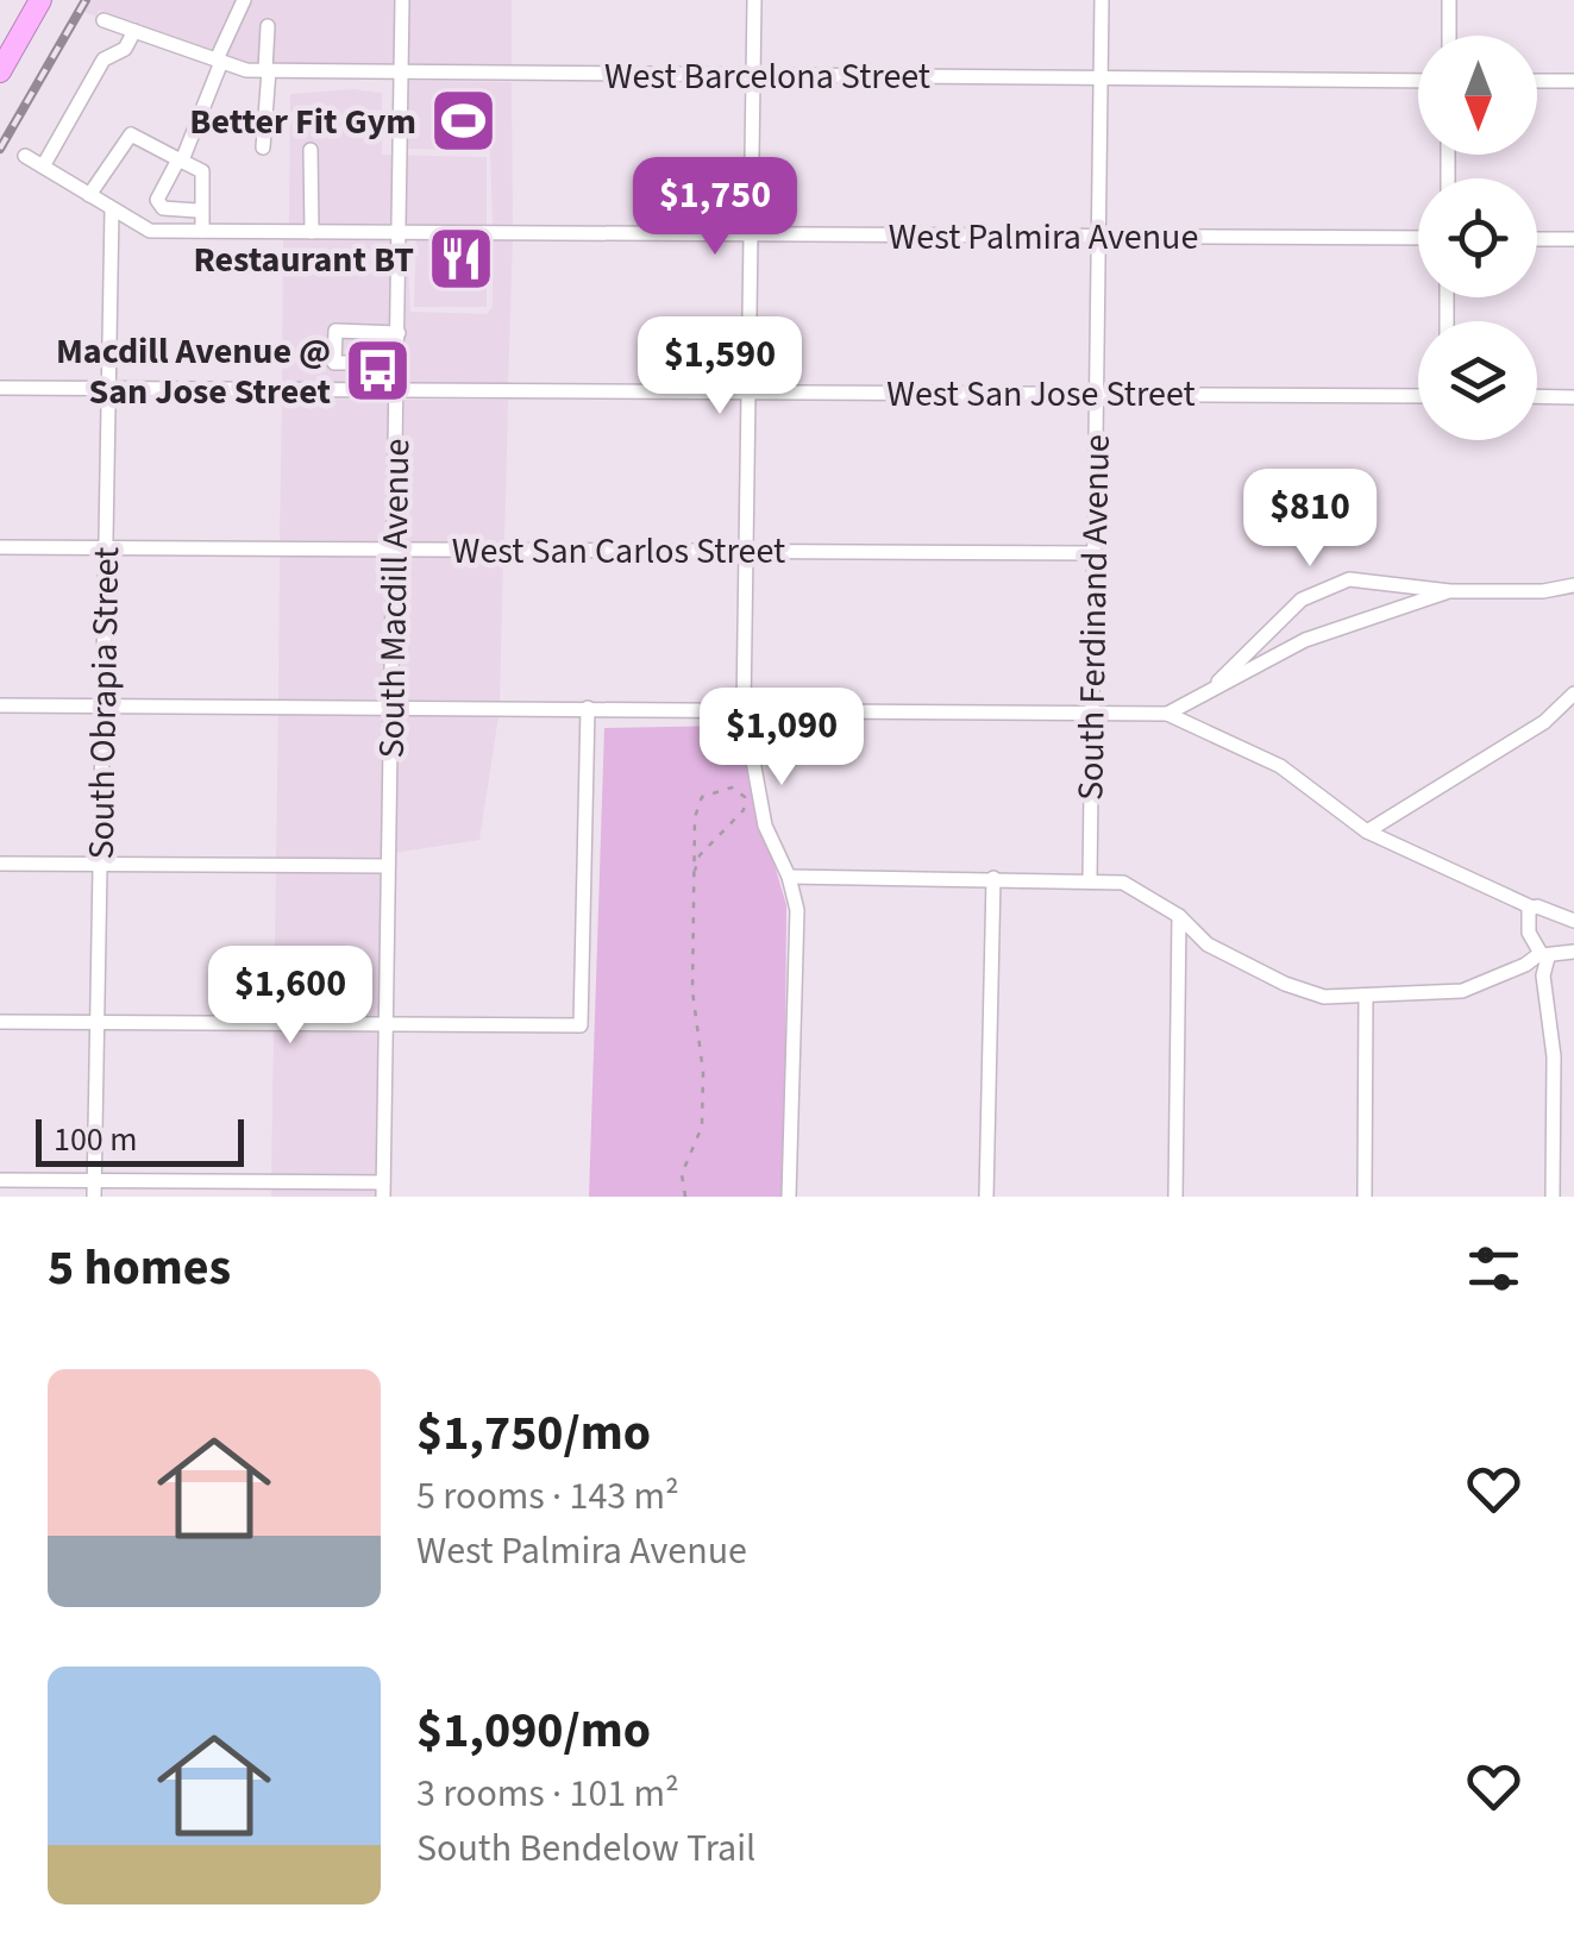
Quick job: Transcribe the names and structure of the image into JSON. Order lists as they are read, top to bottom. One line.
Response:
{"streets":{"street":["West Barcelona Street","West Palmira Avenue","West San Jose Street","West San Carlos Street","South Macdill Avenue","South Ferdinand Avenue","South Obrapia Street"]},"crossings":[["West Barcelona Street","South Macdill Avenue"],["West Barcelona Street","South Ferdinand Avenue"],["West Palmira Avenue","South Macdill Avenue"],["West Palmira Avenue","South Ferdinand Avenue"],["West Palmira Avenue","South Obrapia Street"],["West San Jose Street","South Macdill Avenue"],["West San Jose Street","South Ferdinand Avenue"],["West San Jose Street","South Obrapia Street"],["West San Carlos Street","South Macdill Avenue"],["West San Carlos Street","South Ferdinand Avenue"],["West San Carlos Street","South Obrapia Street"]],"places":{"sports":["Better Fit Gym"],"restaurant":["Restaurant BT"],"bus stop":["Macdill Avenue @ San Jose Street"]},"scale_bar":"100 m","north":"bottom","page":{"price":["$1,750","$1,590","$810","$1,090","$1,600"],"scale":"100 m","heading":"5 homes","list":[{"name":"$1,750/mo","note":"5 rooms · 143 m² · West Palmira Avenue"},{"name":"$1,090/mo","note":"3 rooms · 101 m² · South Bendelow Trail"}]}}
